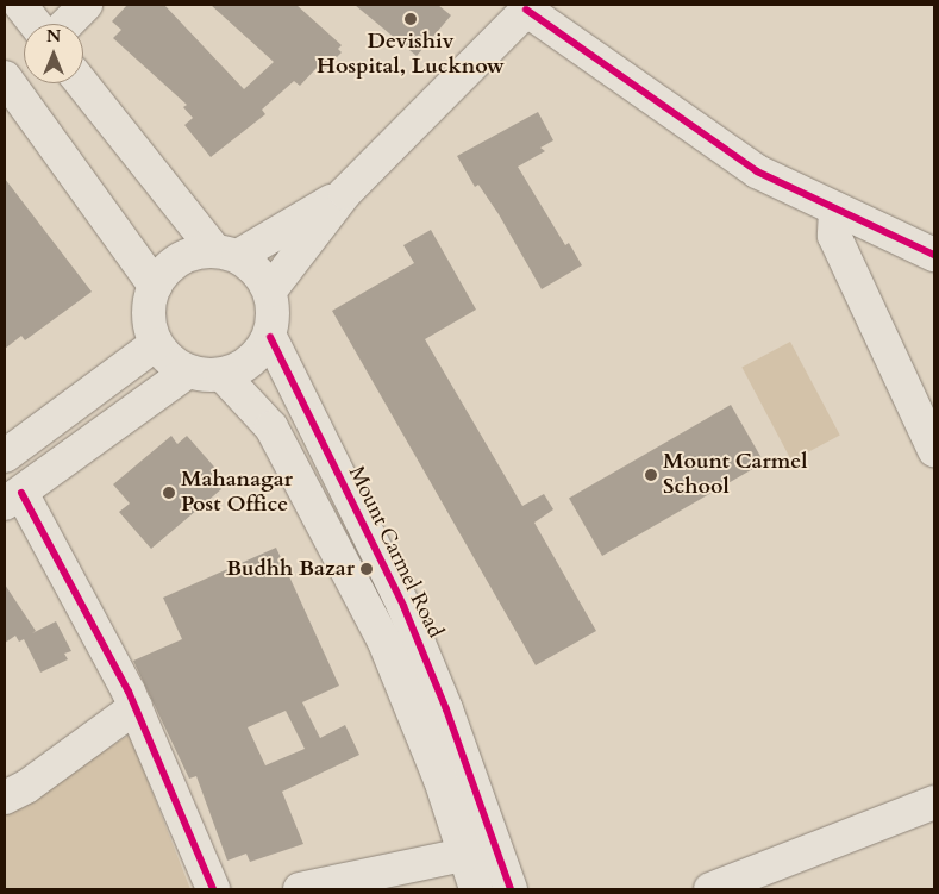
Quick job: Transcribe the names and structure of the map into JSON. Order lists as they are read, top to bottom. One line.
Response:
{"streets":{"street":["Mount Carmel Road"]},"places":["Devishiv Hospital, Lucknow","Mount Carmel School","Mahanagar Post Office","Budhh Bazar"],"north":"top"}
